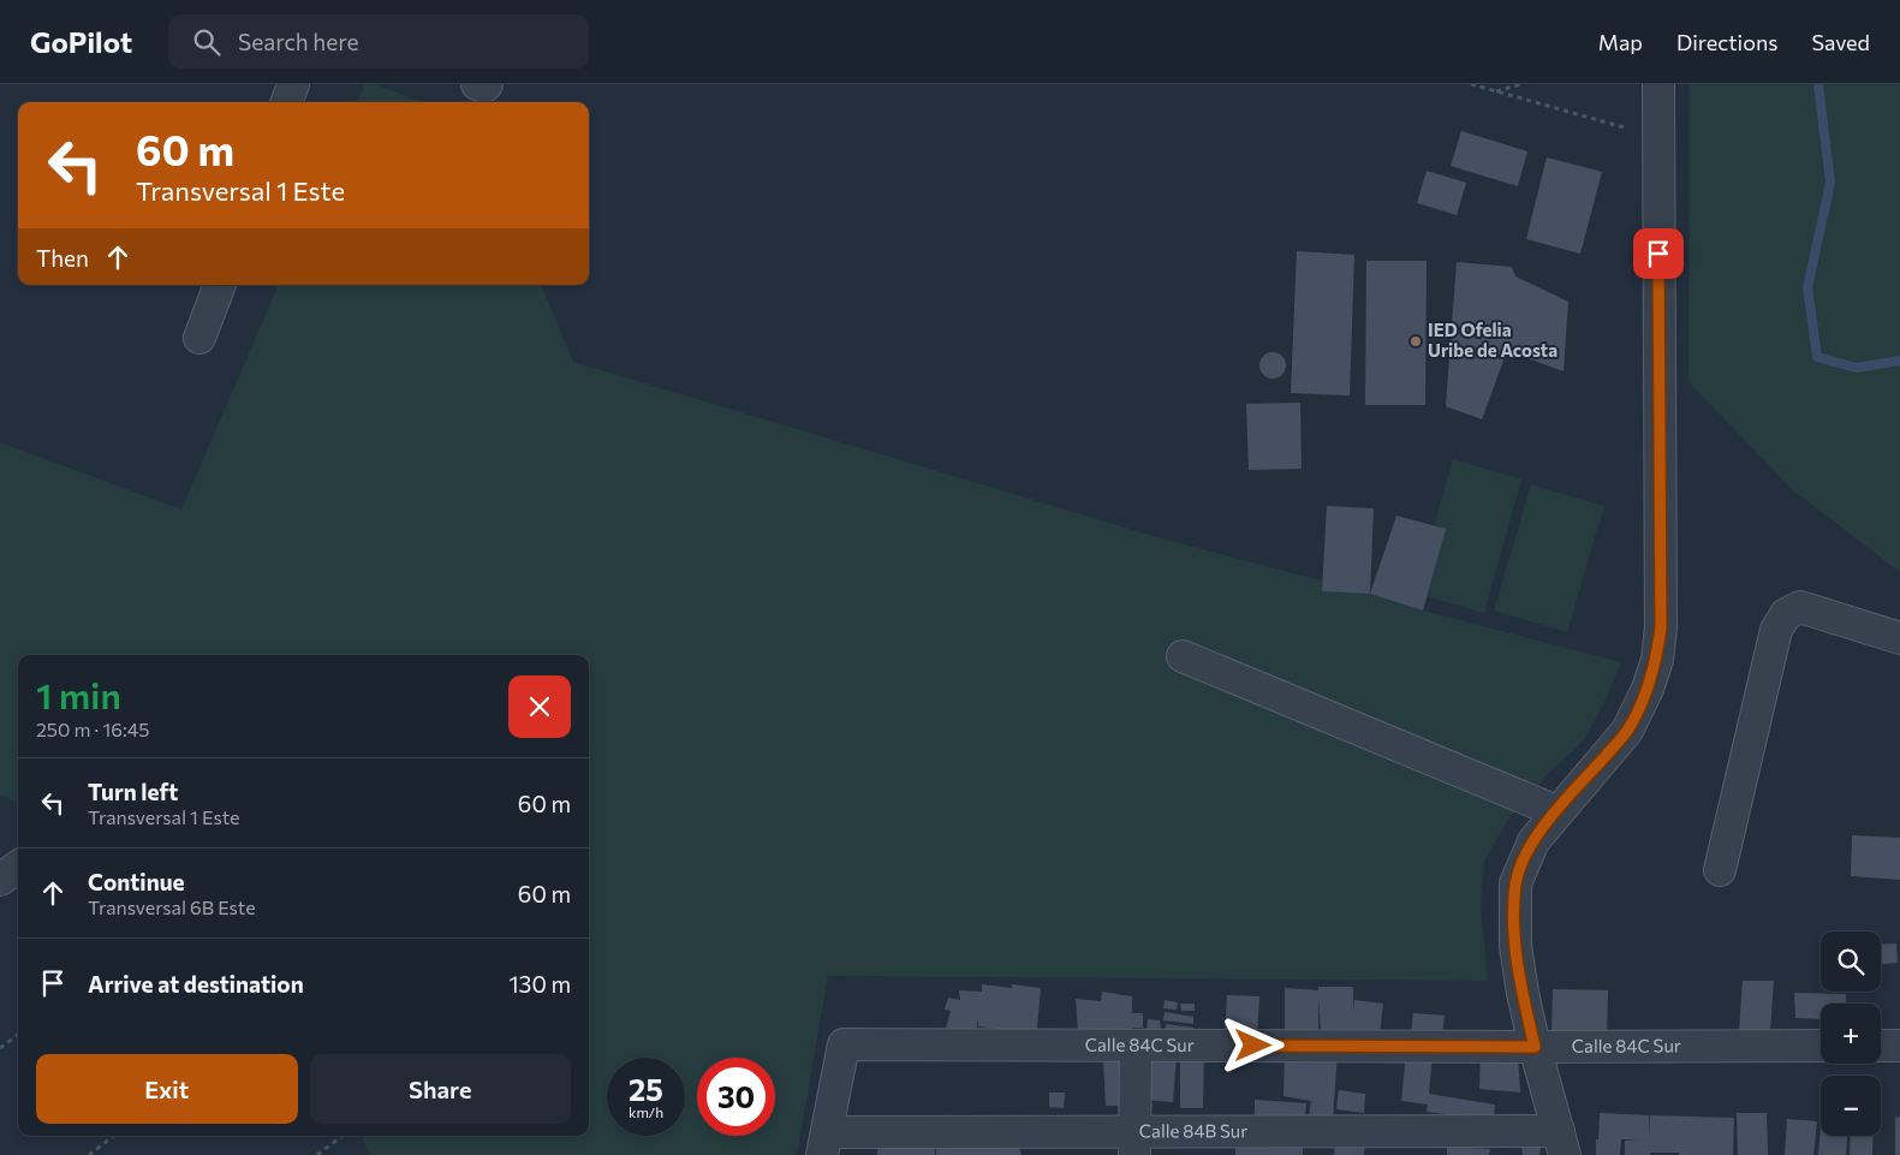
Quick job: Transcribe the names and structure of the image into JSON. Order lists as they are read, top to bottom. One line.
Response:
{"streets":{"street":["Calle 84C Sur","Calle 84B Sur"]},"crossings":[["Calle 84C Sur","Calle 84B Sur"]],"places":["IED Ofelia Uribe de Acosta"],"page":{"header":"GoPilot","search":"Search here","nav":["Map","Directions","Saved"],"turn":["60 m","Transversal 1 Este"],"then":"Then","heading":["1 min","250 m · 16:45"],"list":[{"name":"Turn left","note":"Transversal 1 Este","value":"60 m"},{"name":"Continue","note":"Transversal 6B Este","value":"60 m"},{"name":"Arrive at destination","value":"130 m"}],"map_buttons":["+","−"],"buttons":["Exit","Share"],"speed":"25 km/h","limit":"30"}}
